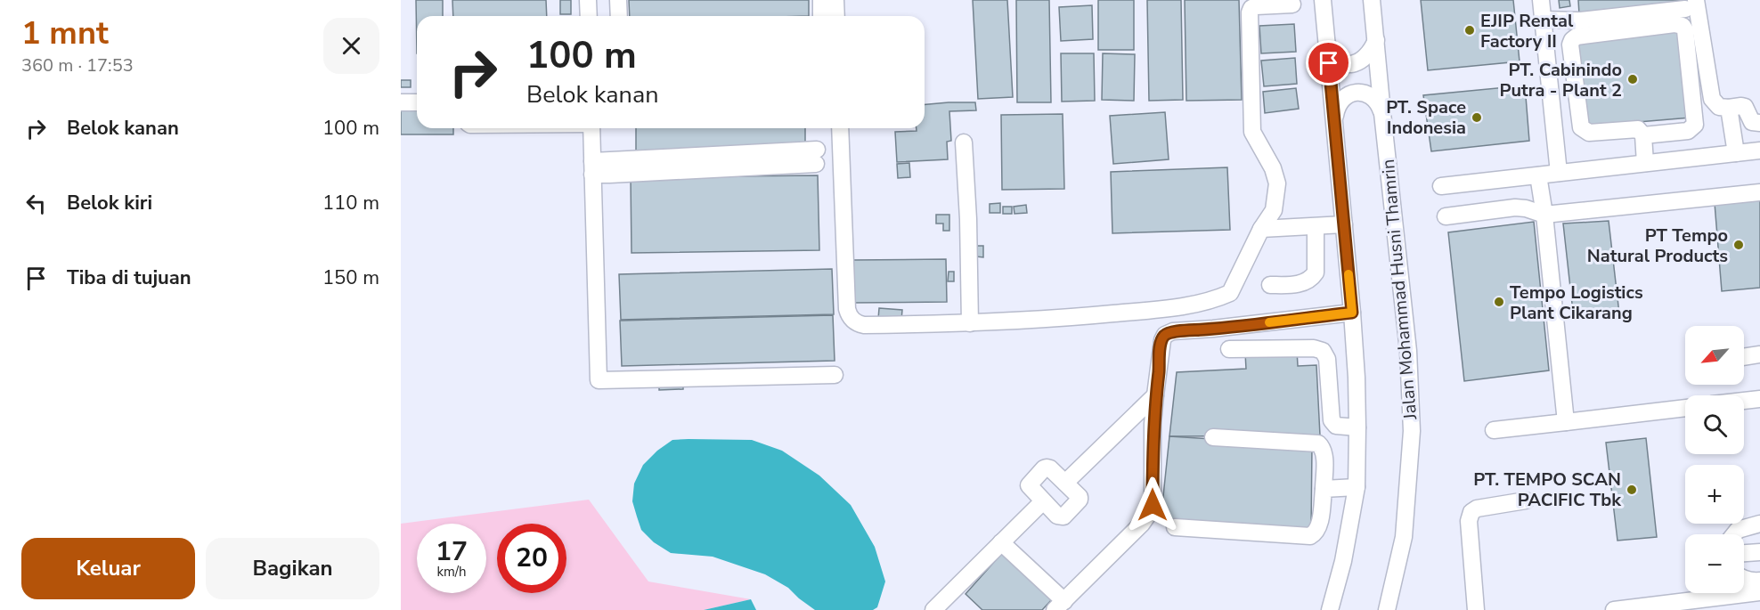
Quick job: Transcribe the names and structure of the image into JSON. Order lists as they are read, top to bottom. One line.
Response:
{"streets":{"street":["Jalan Mohammad Husni Thamrin"]},"places":["EJIP Rental Factory II","PT. Cabinindo Putra - Plant 2","PT. Space Indonesia","PT Tempo Natural Products","Tempo Logistics Plant Cikarang","PT. TEMPO SCAN PACIFIC Tbk"],"north":"bottom left","page":{"heading":["1 mnt","360 m · 17:53"],"turn":["100 m","Belok kanan"],"list":[{"name":"Belok kanan","value":"100 m"},{"name":"Belok kiri","value":"110 m"},{"name":"Tiba di tujuan","value":"150 m"}],"map_buttons":["+","−"],"speed":"17 km/h","limit":"20","buttons":["Keluar","Bagikan"]}}
